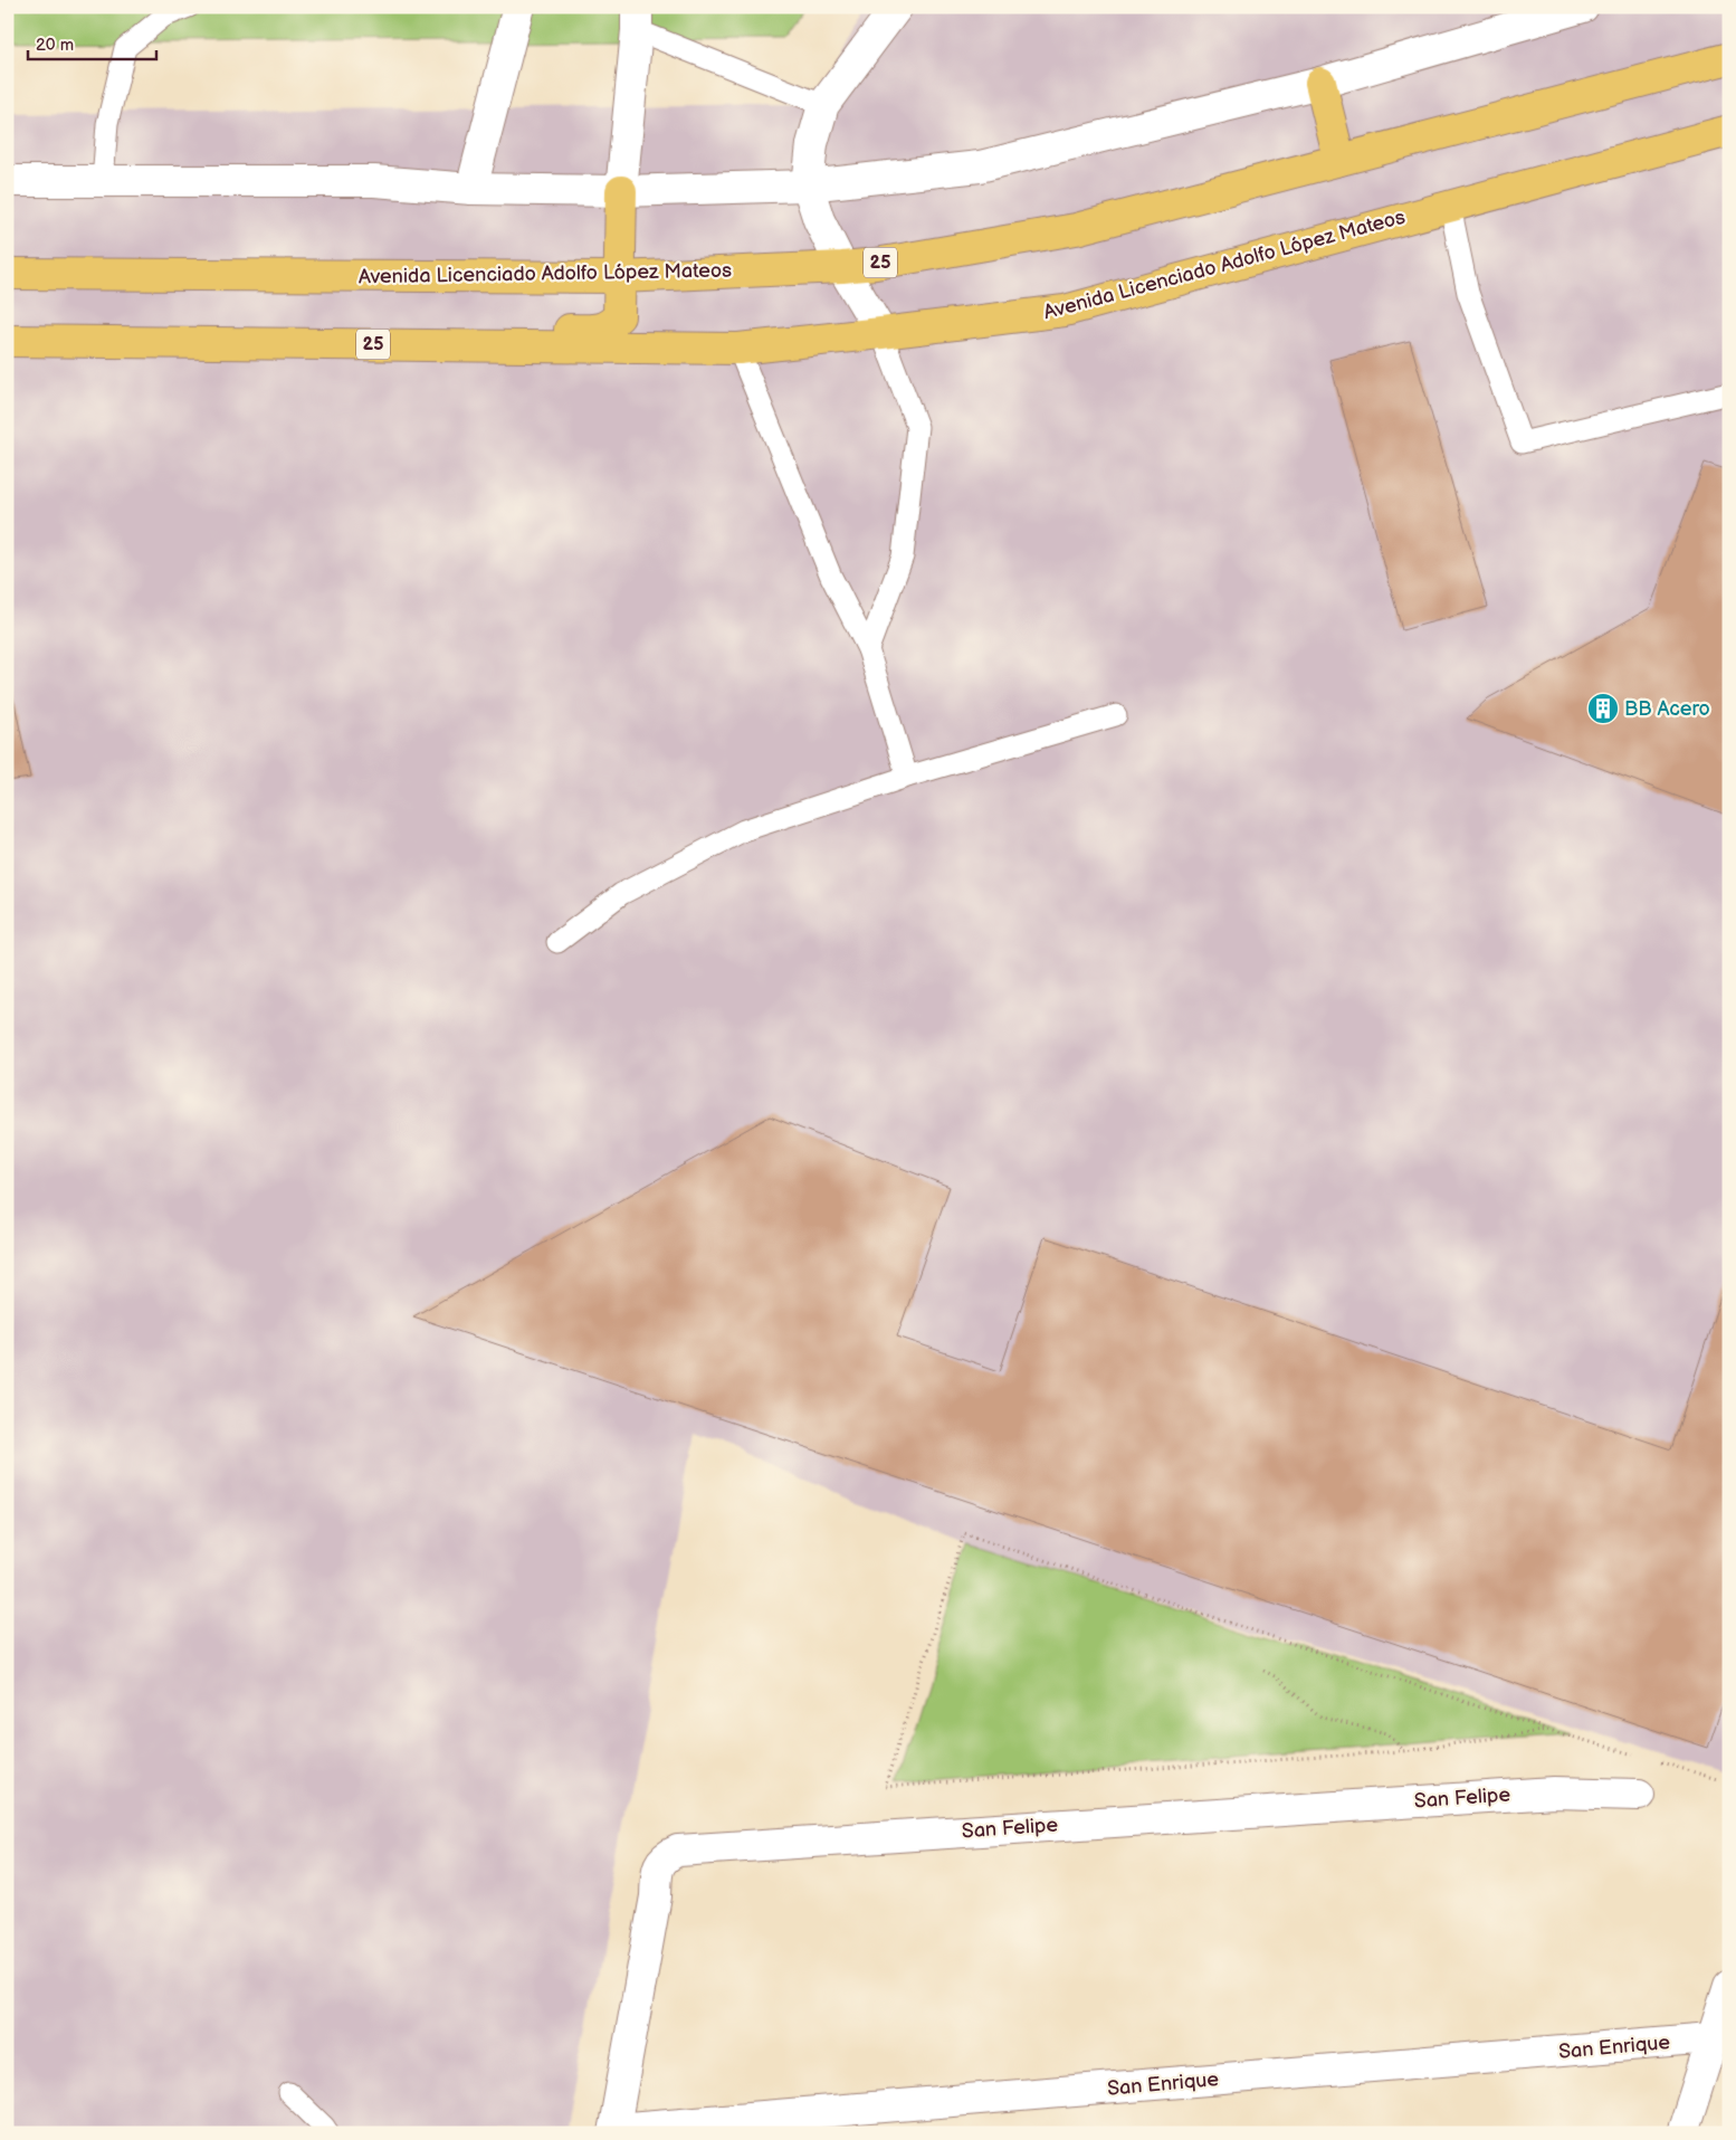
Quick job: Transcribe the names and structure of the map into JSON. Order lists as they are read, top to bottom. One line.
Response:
{"streets":{"main road":["25","Avenida Licenciado Adolfo López Mateos"],"street":["San Felipe","San Enrique"]},"crossings":[["San Felipe","San Enrique"]],"places":{"building":["BB Acero"]},"scale_bar":"20 m"}
